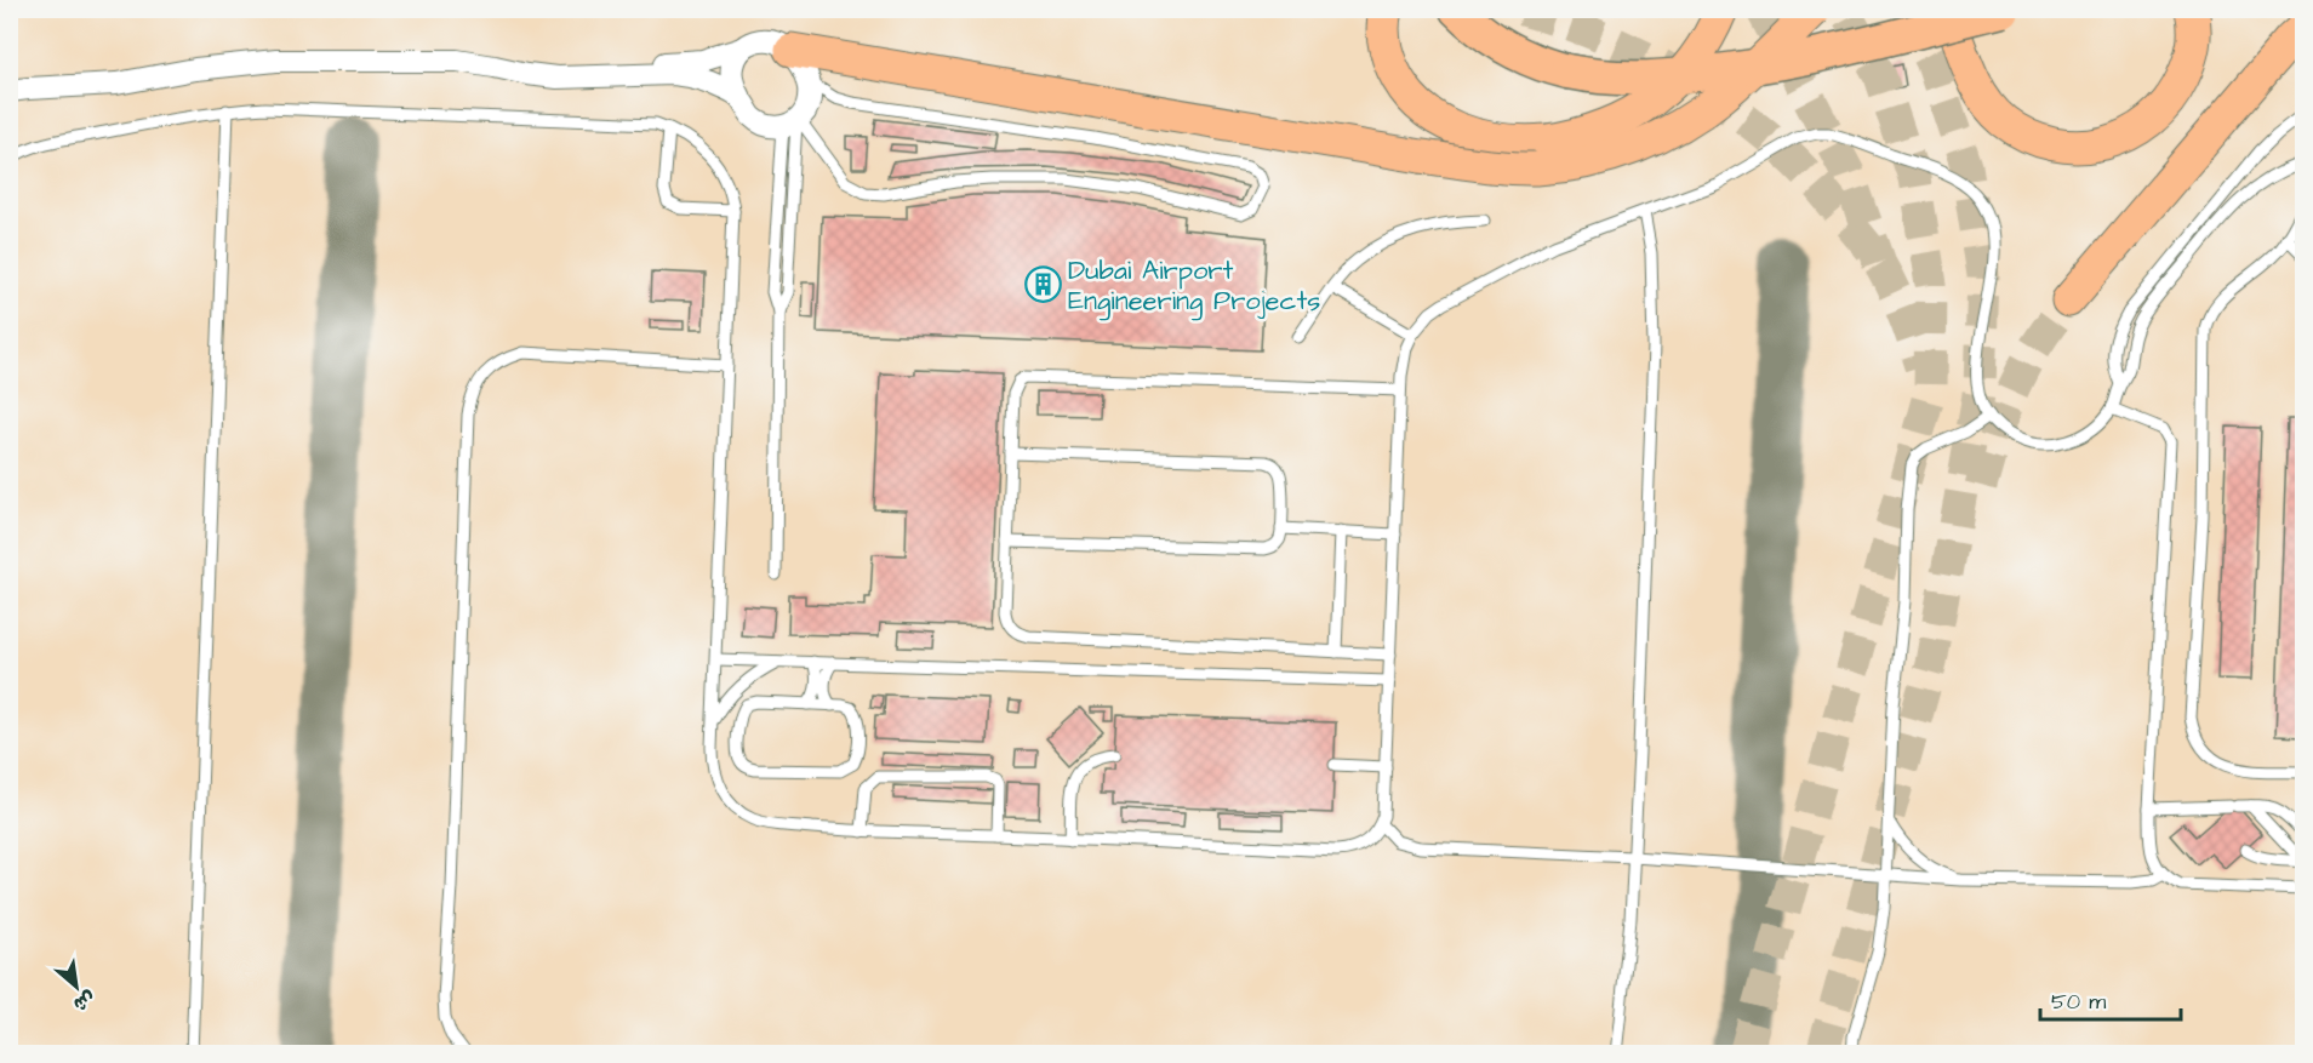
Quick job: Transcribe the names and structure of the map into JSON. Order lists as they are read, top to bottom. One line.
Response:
{"places":{"building":["Dubai Airport Engineering Projects"]},"scale_bar":"50 m","north":"bottom right"}
